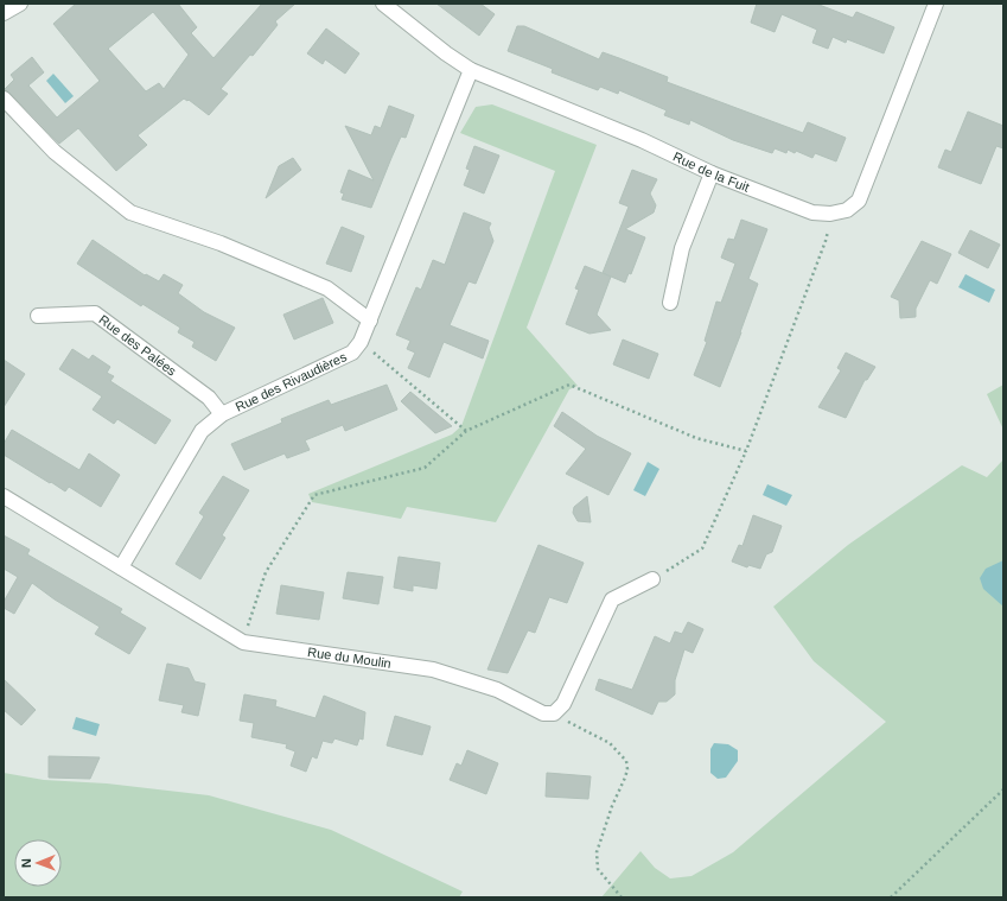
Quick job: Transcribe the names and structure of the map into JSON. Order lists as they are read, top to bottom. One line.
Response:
{"streets":{"street":["Rue de la Fuit","Rue des Palées","Rue des Rivaudières","Rue du Moulin"]},"crossings":[["Rue de la Fuit","Rue des Rivaudières"],["Rue des Palées","Rue des Rivaudières"],["Rue des Rivaudières","Rue du Moulin"]],"north":"left"}
